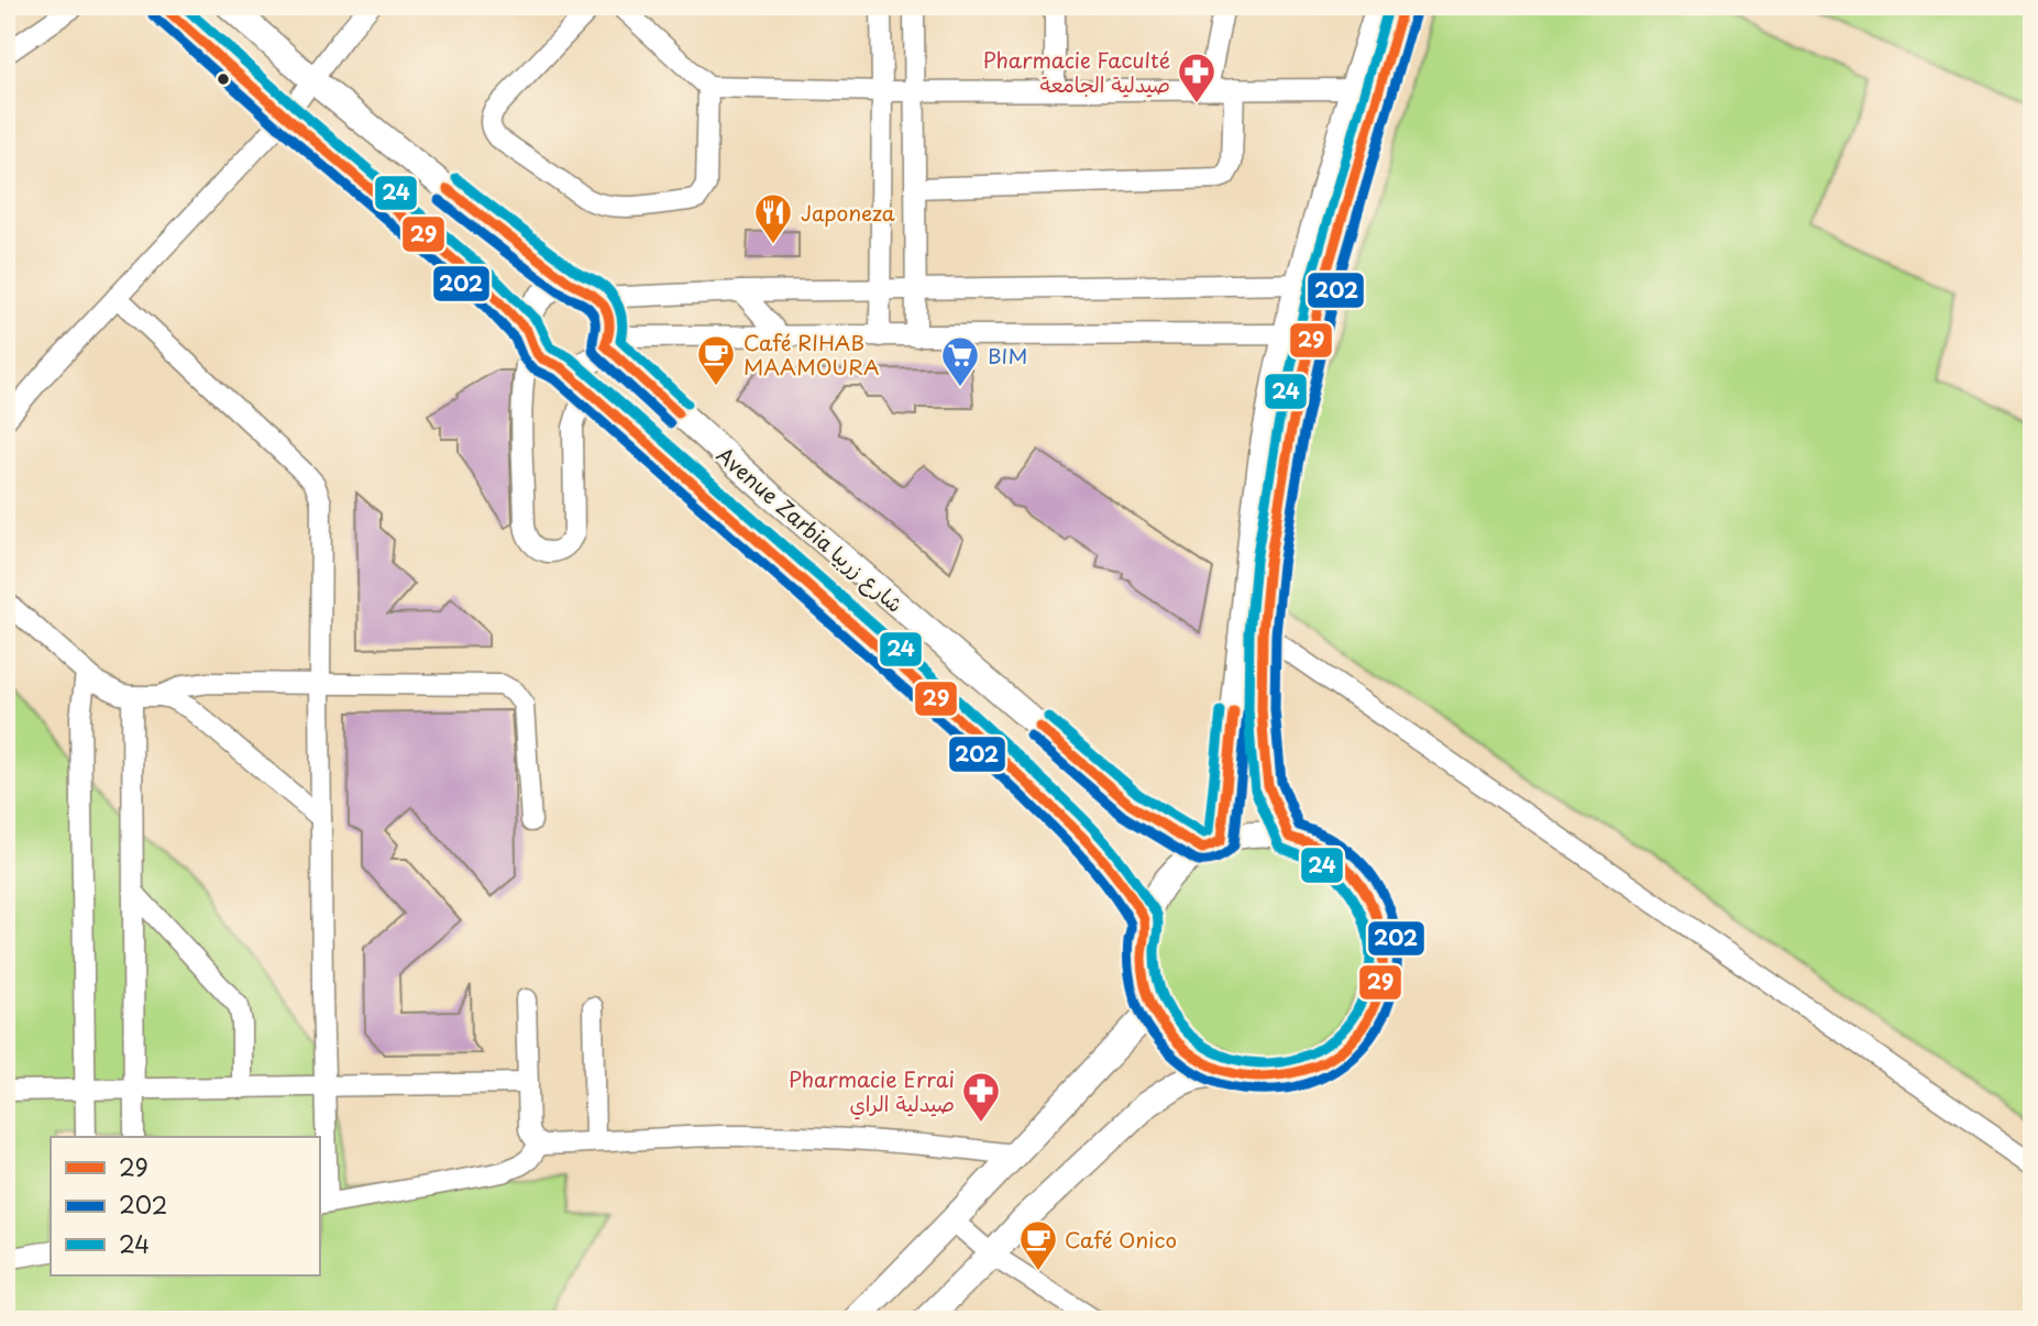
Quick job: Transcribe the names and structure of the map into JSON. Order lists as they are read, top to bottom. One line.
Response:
{"streets":{"main road":["Avenue Zarbia شارع زربيا"]},"places":{"pharmacy":["Pharmacie Faculté صيدلية الجامعة","Pharmacie Errai صيدلية الراي"],"restaurant":["Japoneza"],"cafe":["Café RIHAB MAAMOURA","Café Onico"],"supermarket":["BIM"]},"lines":["transit line 29","transit line 24","transit line 202"],"legend":["29","202","24"]}
